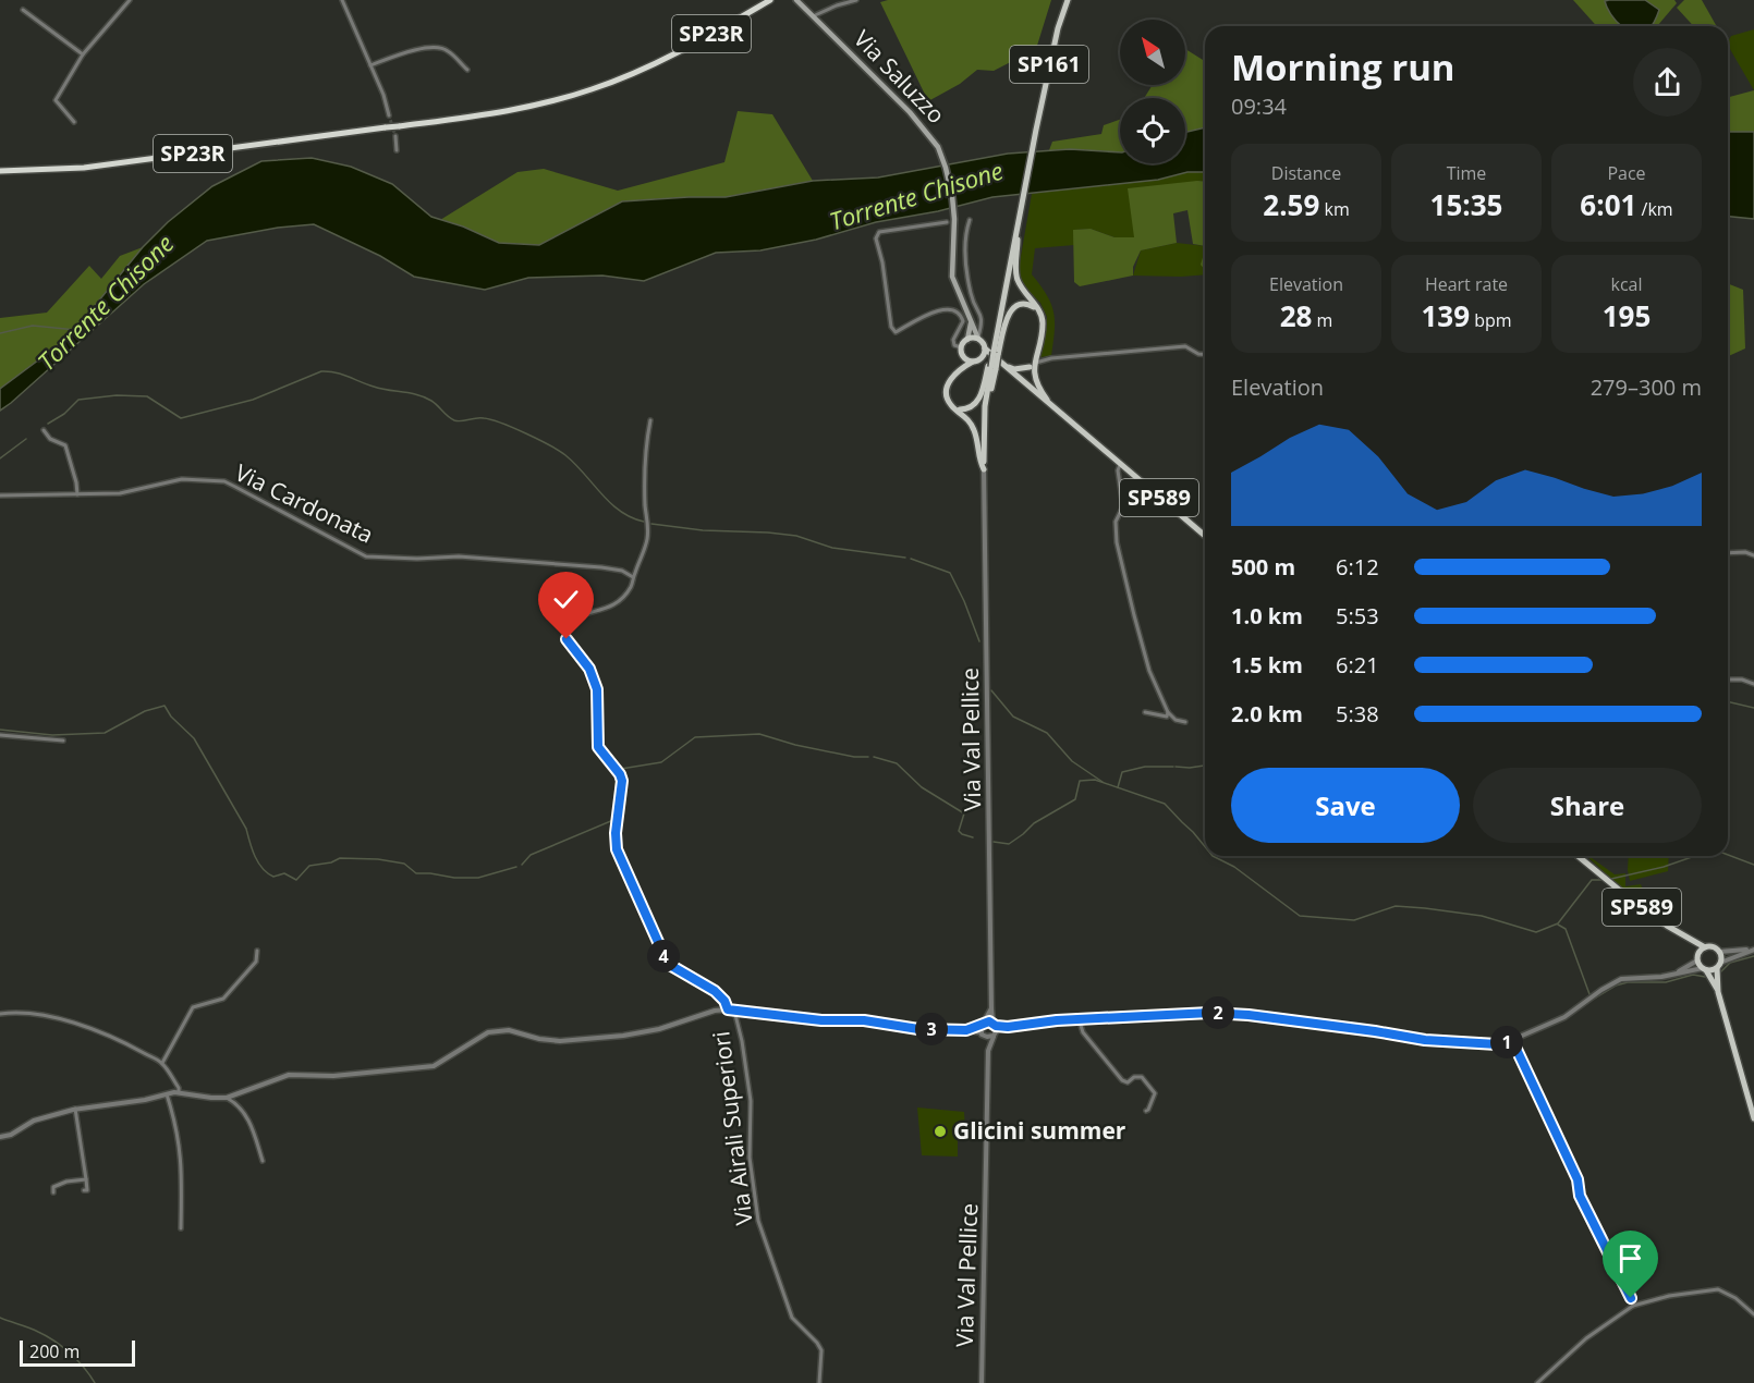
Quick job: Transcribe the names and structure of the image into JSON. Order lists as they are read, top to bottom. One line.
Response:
{"streets":{"highway":["SP23R"],"main road":["SP161","Via Saluzzo","SP589"],"street":["Via Cardonata","Via Val Pellice","Via Airali Superiori"]},"crossings":[["SP161","SP589"],["SP161","Via Val Pellice"],["Via Saluzzo","SP589"]],"water":["Torrente Chisone"],"places":["Glicini summer"],"scale_bar":"200 m","north":"top left","page":{"heading":["Morning run","09:34"],"stats":[["Distance","2.59 km"],["Time","15:35"],["Pace","6:01 /km"],["Elevation","28 m"],["Heart rate","139 bpm"],["kcal","195"]],"chart":["Elevation","279–300 m"],"list":[{"name":"500 m","note":"6:12"},{"name":"1.0 km","note":"5:53"},{"name":"1.5 km","note":"6:21"},{"name":"2.0 km","note":"5:38"}],"buttons":["Save","Share"],"pins":["4","2","3","1"],"scale":"200 m"}}
